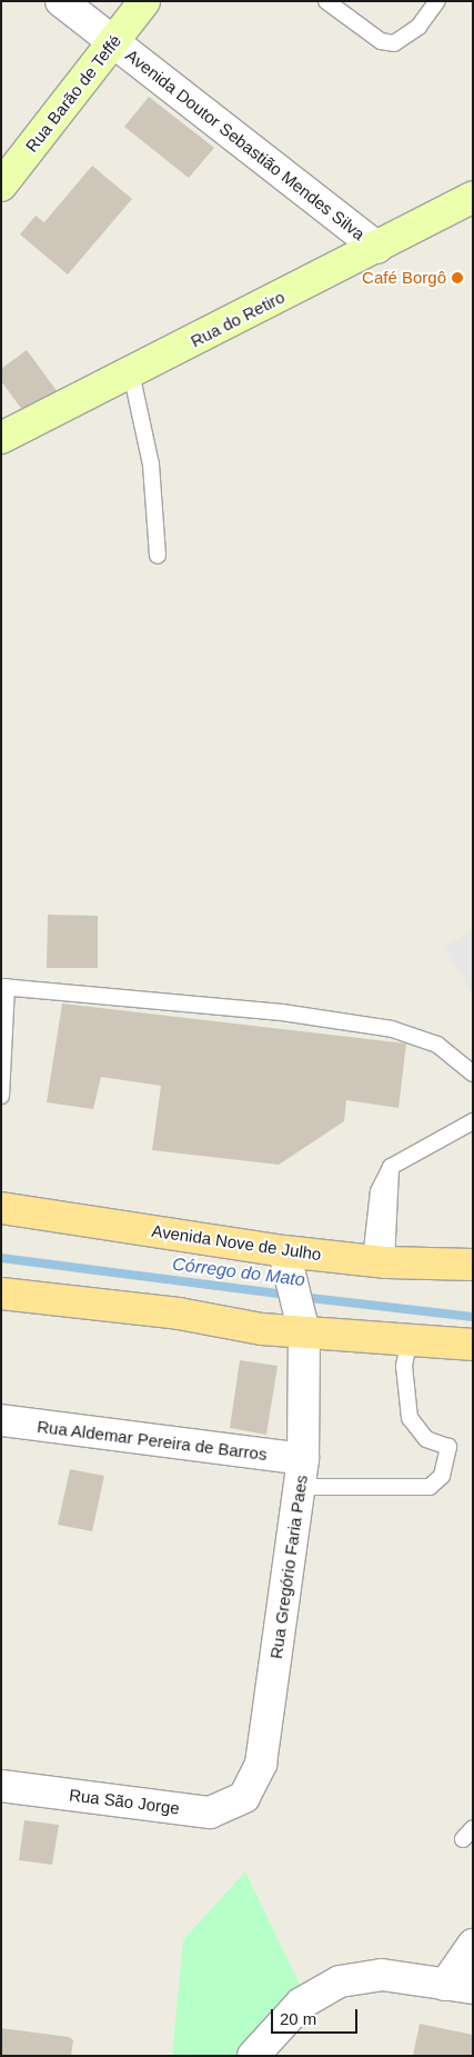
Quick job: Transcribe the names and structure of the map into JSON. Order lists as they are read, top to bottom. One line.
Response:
{"streets":{"main road":["Rua Barão de Teffé","Rua do Retiro","Avenida Nove de Julho"],"street":["Avenida Doutor Sebastião Mendes Silva","Rua Aldemar Pereira de Barros","Rua Gregório Faria Paes","Rua São Jorge"]},"crossings":[["Rua Barão de Teffé","Avenida Doutor Sebastião Mendes Silva"],["Avenida Doutor Sebastião Mendes Silva","Rua do Retiro"],["Avenida Nove de Julho","Rua Gregório Faria Paes"],["Rua Aldemar Pereira de Barros","Rua Gregório Faria Paes"],["Rua Gregório Faria Paes","Rua São Jorge"]],"water":["Córrego do Mato"],"places":["Café Borgô"],"scale_bar":"20 m"}
